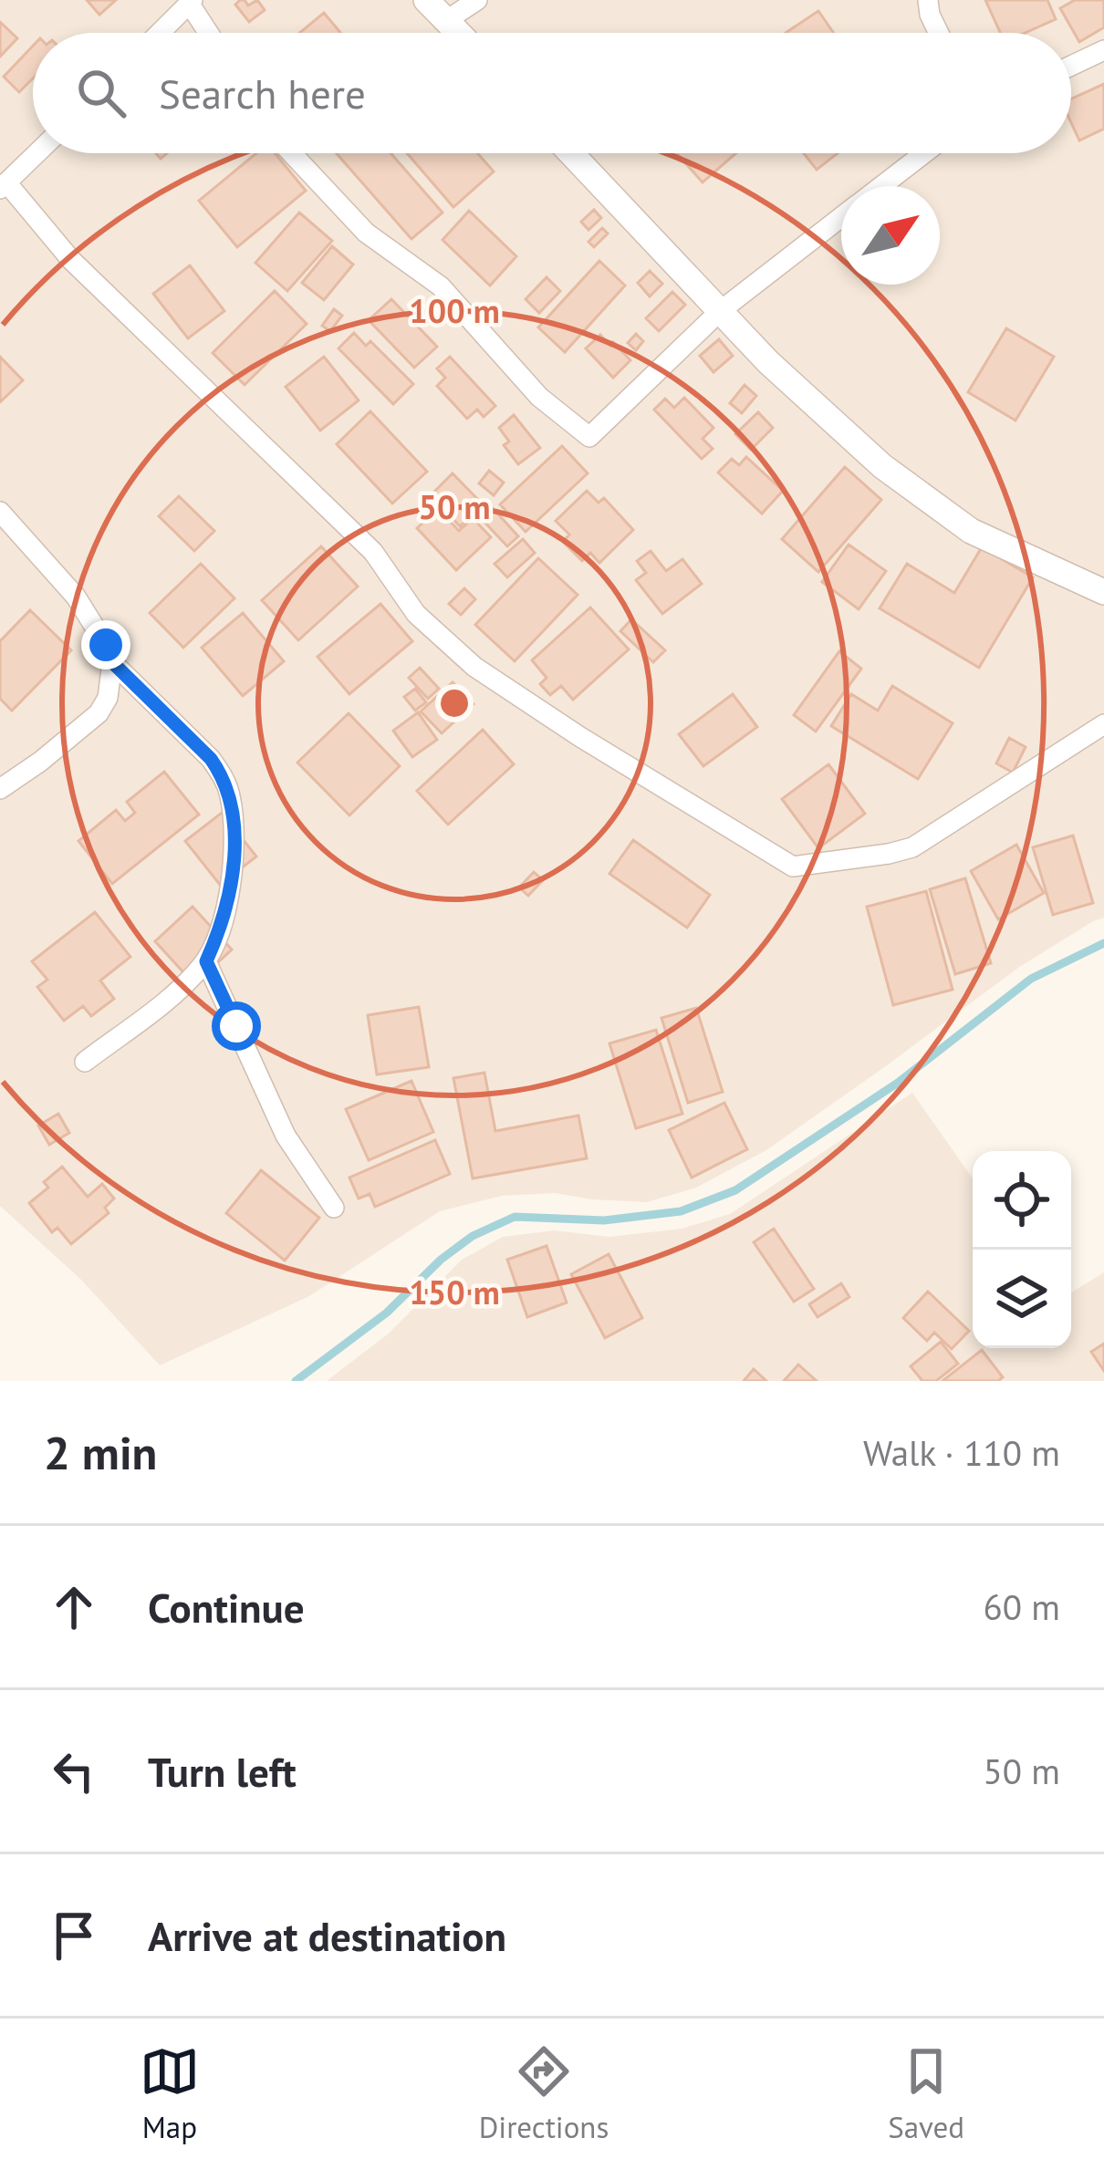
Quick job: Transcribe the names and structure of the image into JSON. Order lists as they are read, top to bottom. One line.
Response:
{"north":"top right","page":{"search":"Search here","heading":["2 min","Walk · 110 m"],"list":[["Continue","60 m"],["Turn left","50 m"],"Arrive at destination"],"nav":["Map","Directions","Saved"]},"rings":["100 m","50 m","150 m"]}
